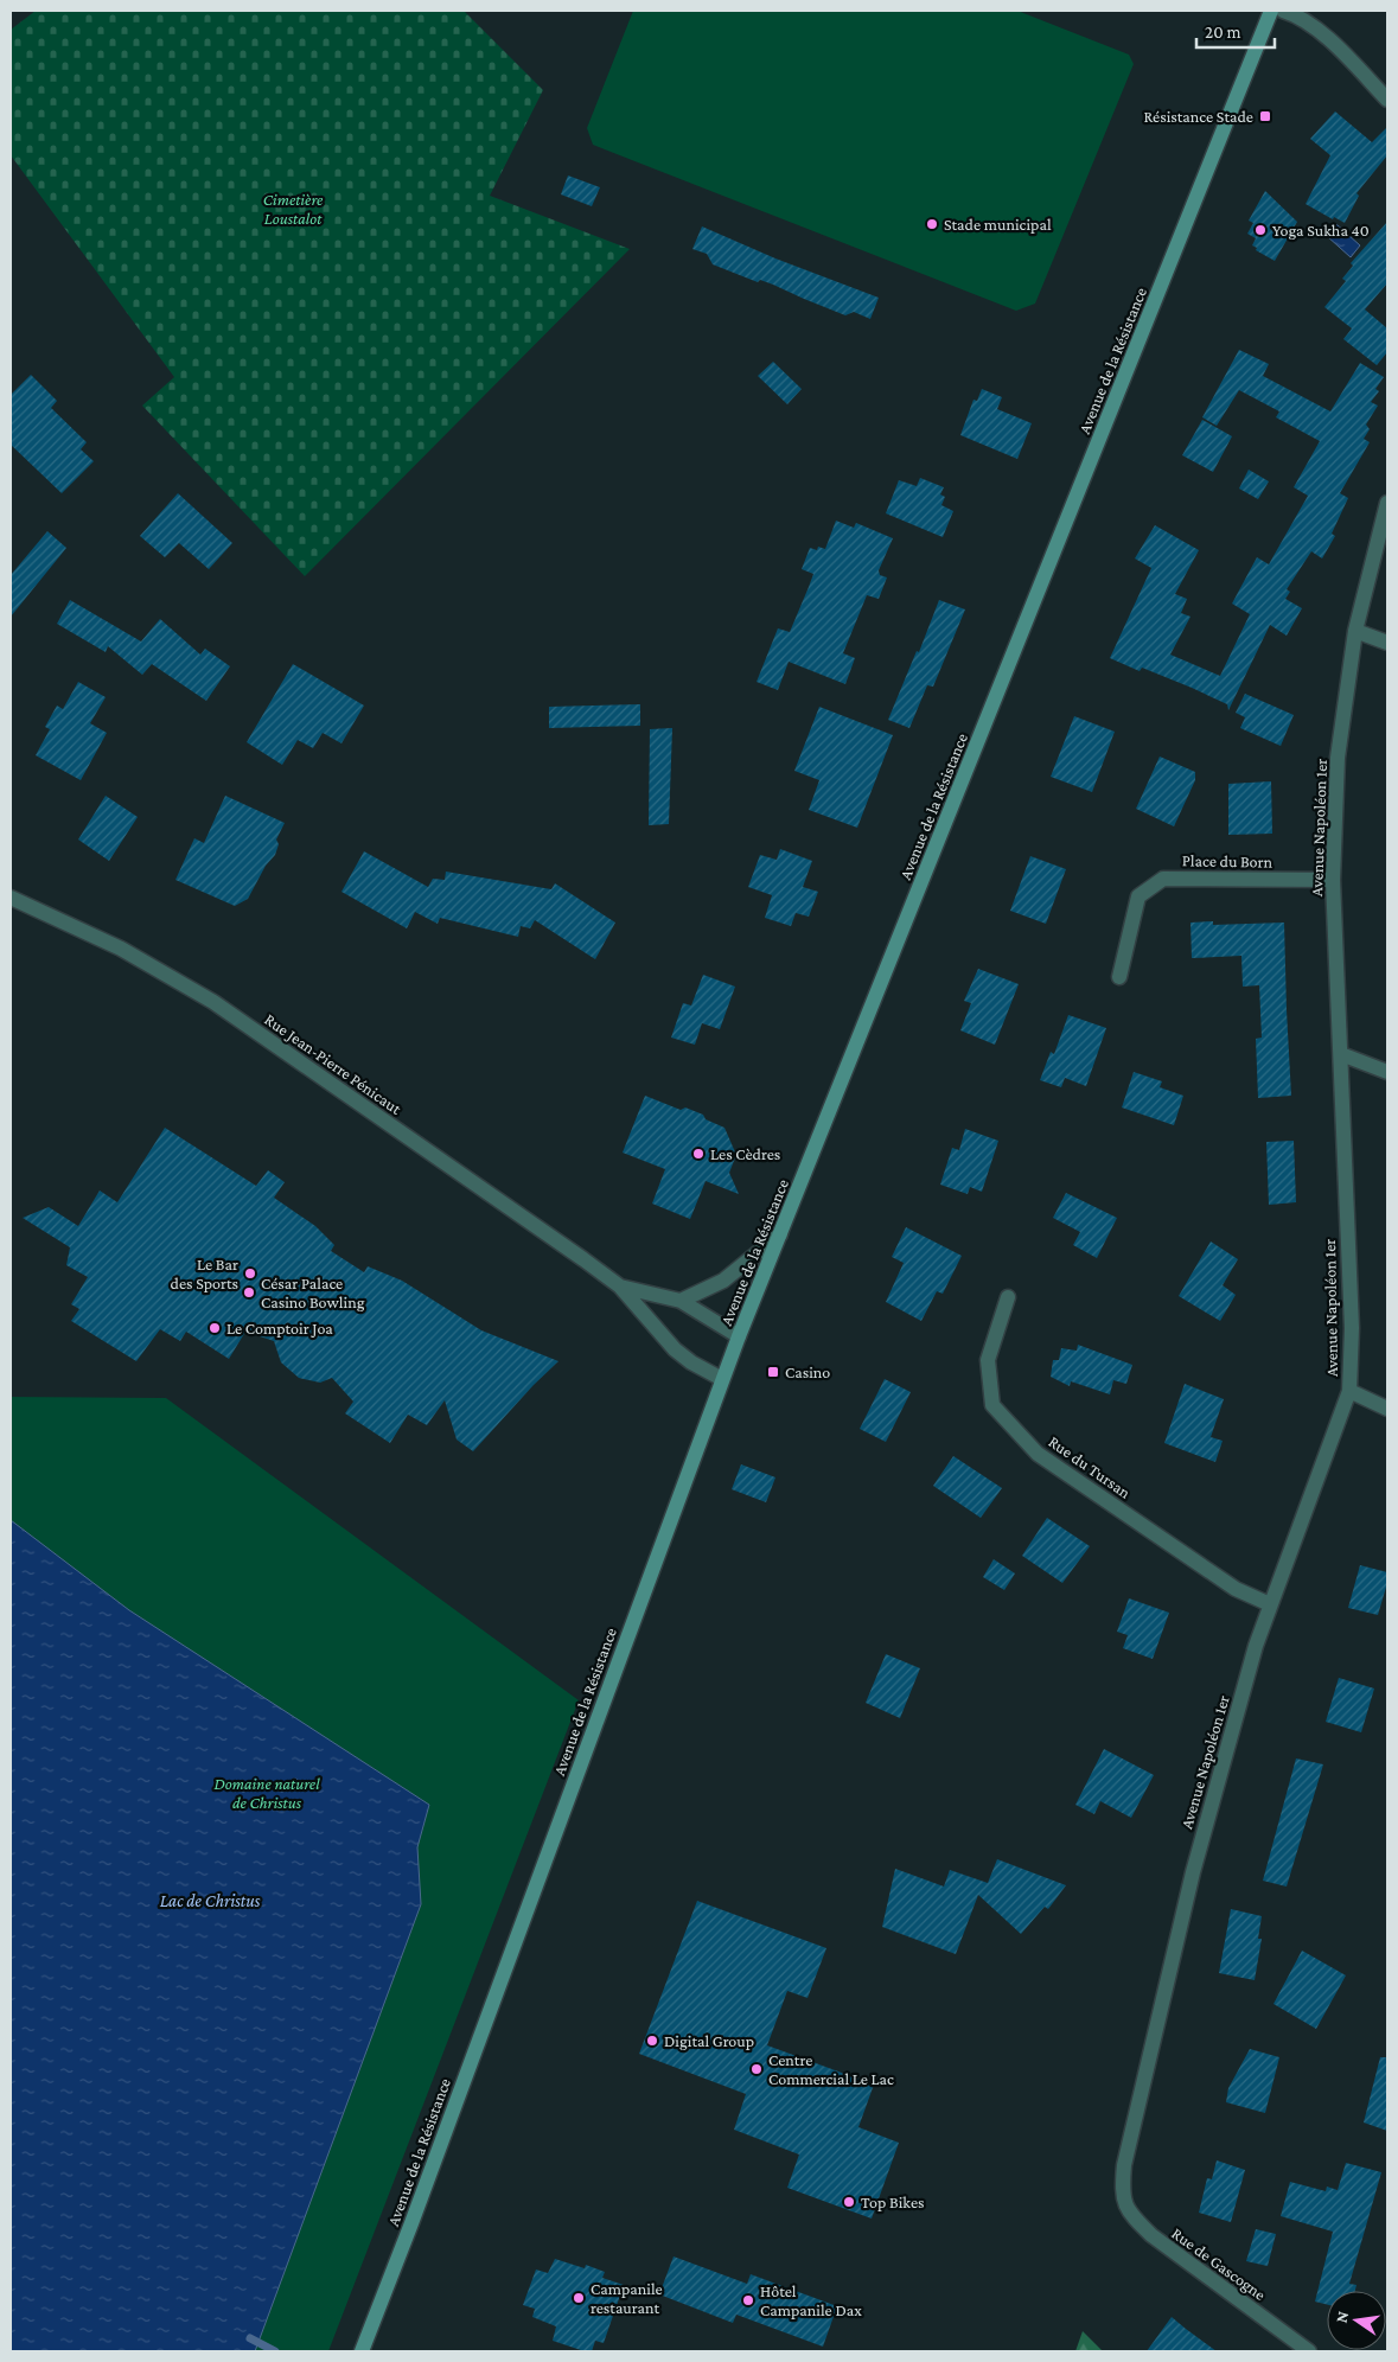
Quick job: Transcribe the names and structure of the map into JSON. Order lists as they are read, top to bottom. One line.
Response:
{"streets":{"main road":["Avenue de la Résistance"],"street":["Avenue Napoléon 1er","Place du Born","Rue Jean-Pierre Pénicaut","Rue du Tursan","Rue de Gascogne"]},"crossings":[["Avenue de la Résistance","Rue Jean-Pierre Pénicaut"],["Avenue Napoléon 1er","Place du Born"],["Avenue Napoléon 1er","Rue du Tursan"],["Avenue Napoléon 1er","Rue de Gascogne"]],"water":["Lac de Christus"],"parks":["Cimetière Loustalot","Domaine naturel de Christus"],"places":{"transit":["Résistance Stade","Casino"],"other":["Stade municipal","Yoga Sukha 40","Les Cèdres","Le Bar des Sports","César Palace Casino Bowling","Le Comptoir Joa","Digital Group","Centre Commercial Le Lac","Top Bikes","Campanile restaurant","Hôtel Campanile Dax"]},"scale_bar":"20 m","north":"left"}
